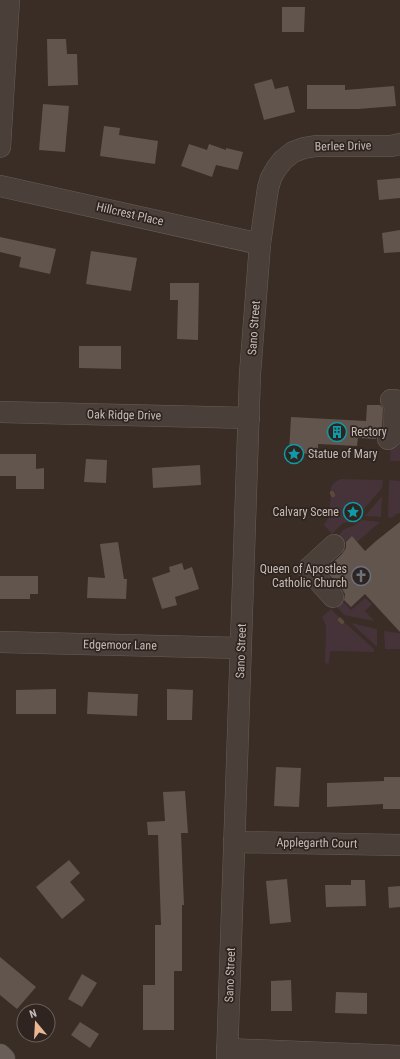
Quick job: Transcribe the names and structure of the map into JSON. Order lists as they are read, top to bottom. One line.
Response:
{"streets":{"street":["Berlee Drive","Hillcrest Place","Sano Street","Oak Ridge Drive","Edgemoor Lane","Applegarth Court"]},"crossings":[["Berlee Drive","Hillcrest Place"],["Berlee Drive","Sano Street"],["Hillcrest Place","Sano Street"],["Sano Street","Oak Ridge Drive"],["Sano Street","Edgemoor Lane"],["Sano Street","Applegarth Court"]],"places":{"building":["Rectory"],"place":["Statue of Mary","Calvary Scene"],"church":["Queen of Apostles Catholic Church"]},"north":"top"}
